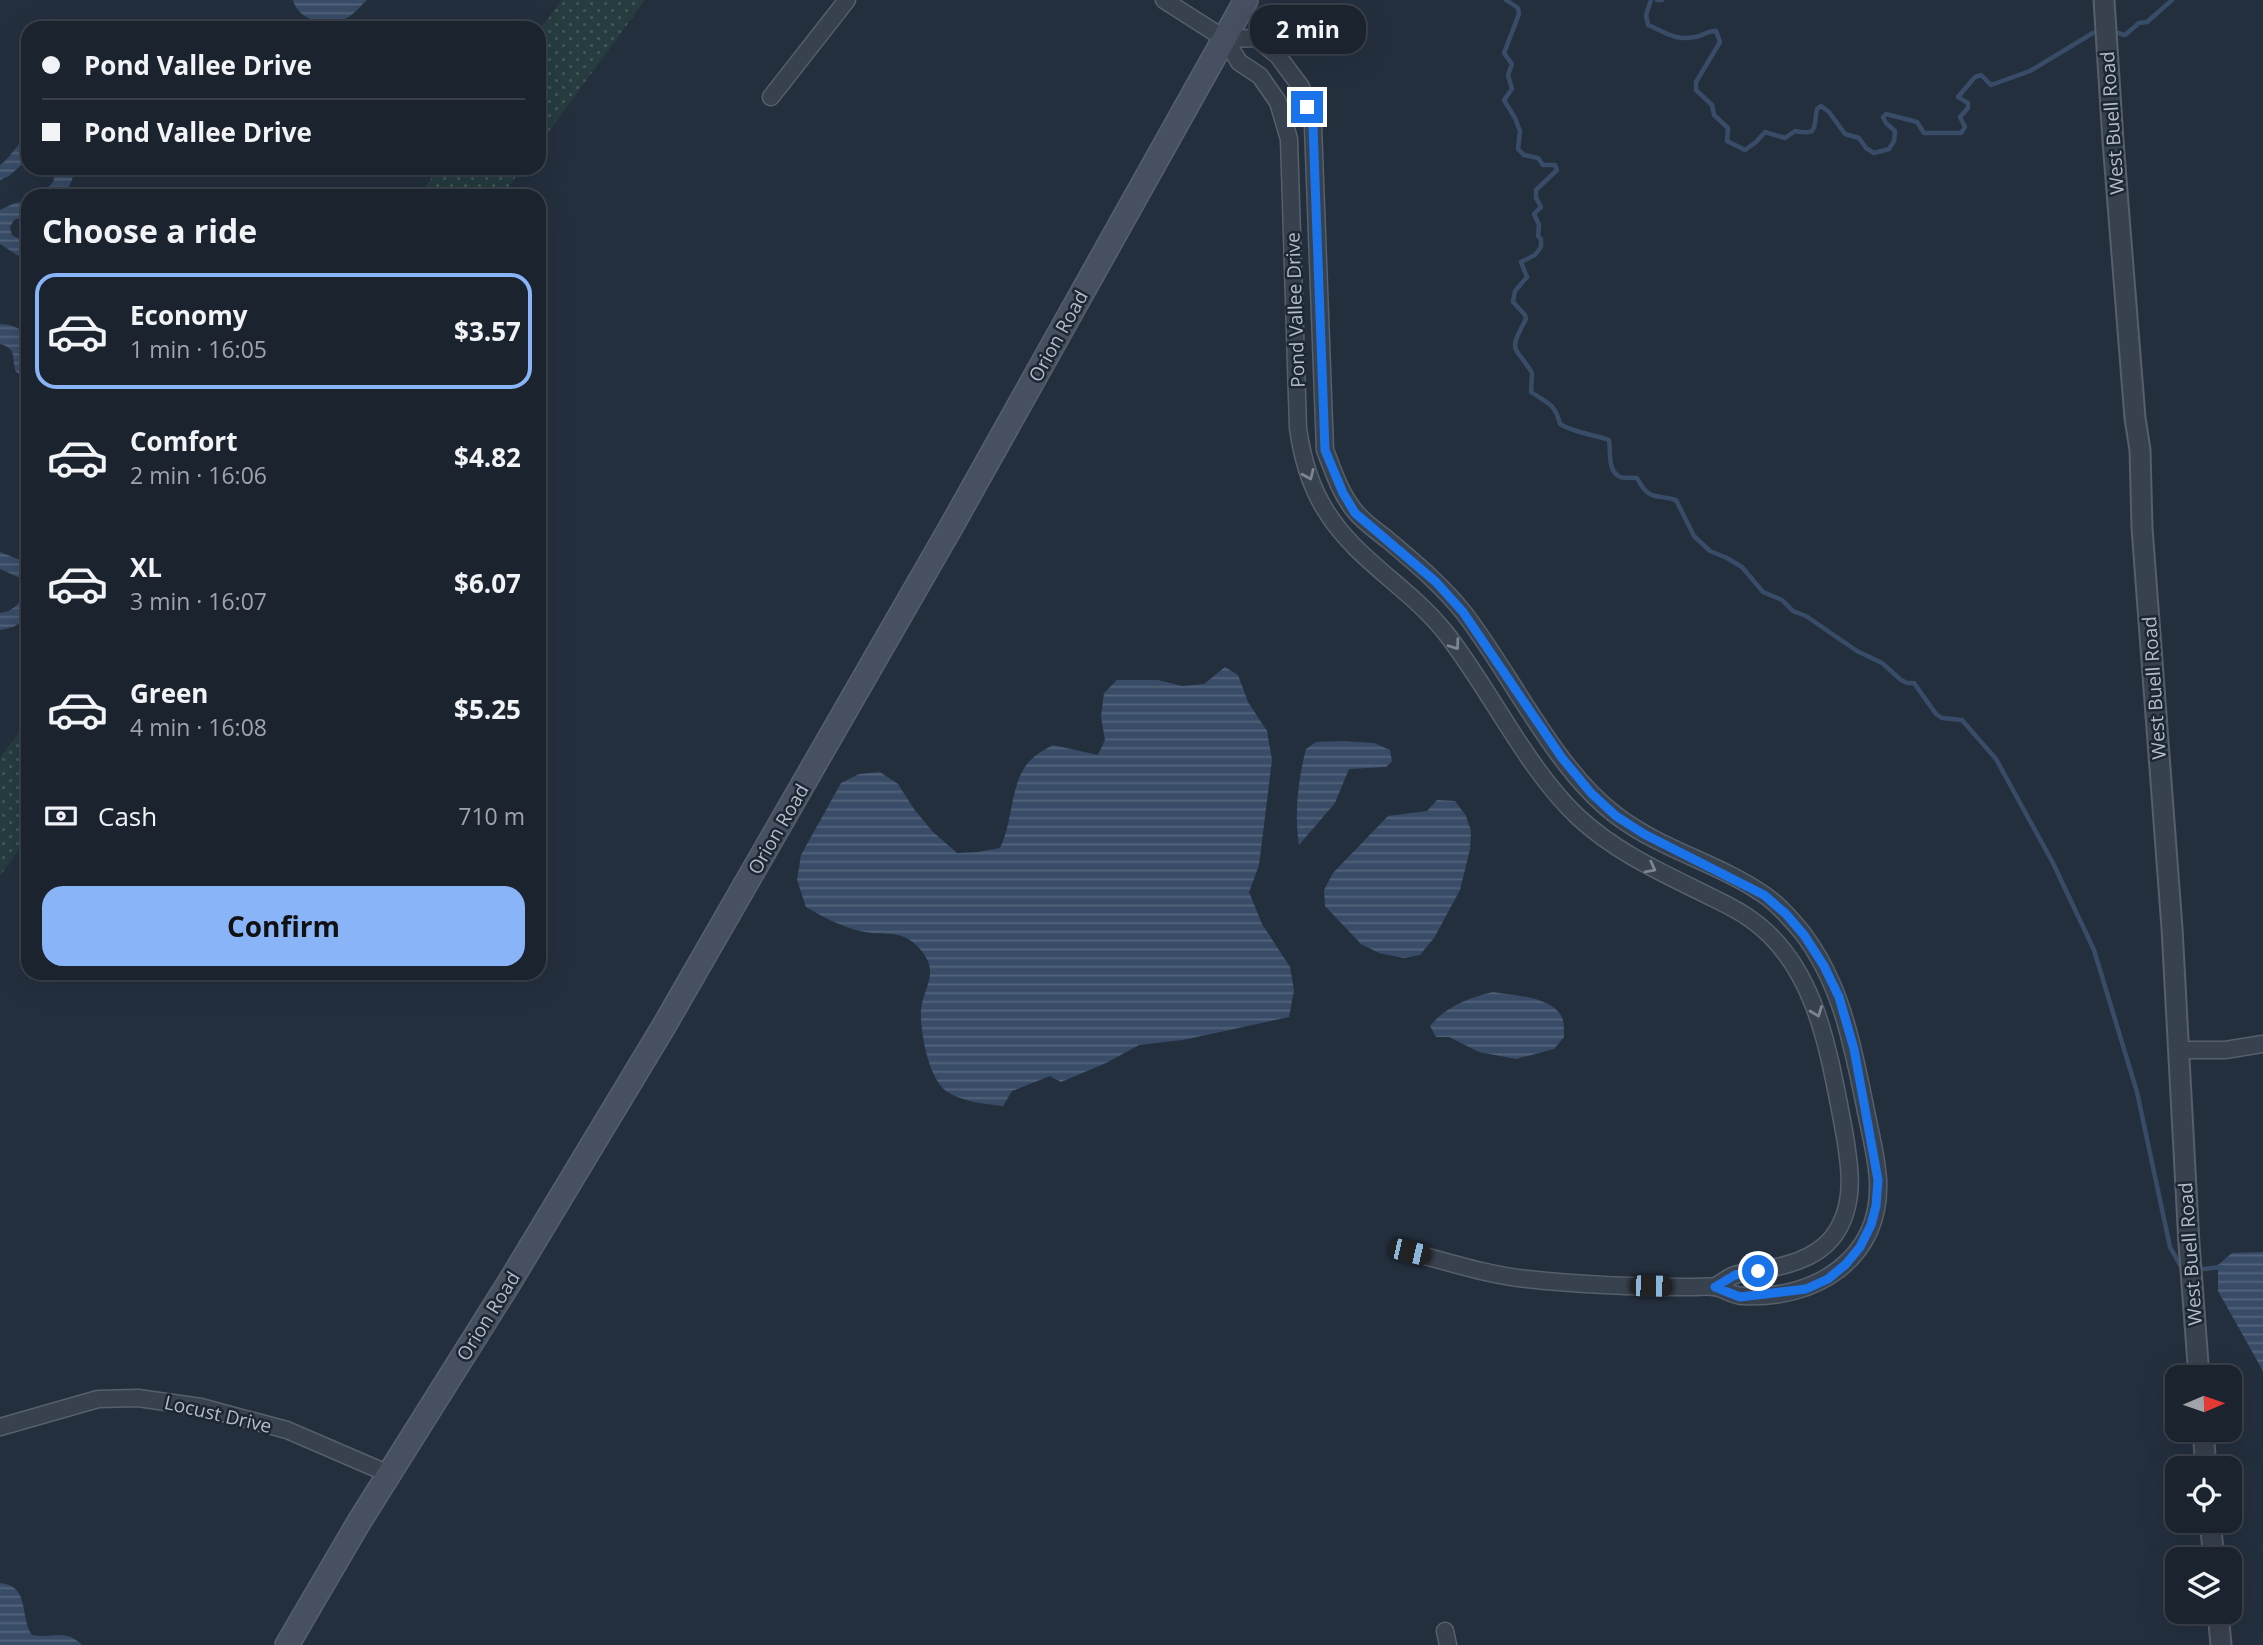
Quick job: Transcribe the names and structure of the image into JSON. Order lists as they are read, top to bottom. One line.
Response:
{"streets":{"main road":["Orion Road"],"street":["West Buell Road","Pond Vallee Drive","Locust Drive"]},"crossings":[["Pond Vallee Drive","Orion Road"],["Orion Road","Locust Drive"]],"north":"right","page":{"bubble":"2 min","banner":["Pond Vallee Drive","Pond Vallee Drive"],"heading":"Choose a ride","list":[{"name":"Economy","note":"1 min · 16:05","value":"$3.57"},{"name":"Comfort","note":"2 min · 16:06","value":"$4.82"},{"name":"XL","note":"3 min · 16:07","value":"$6.07"},{"name":"Green","note":"4 min · 16:08","value":"$5.25"}],"pay":["Cash","710 m"],"buttons":"Confirm"}}
